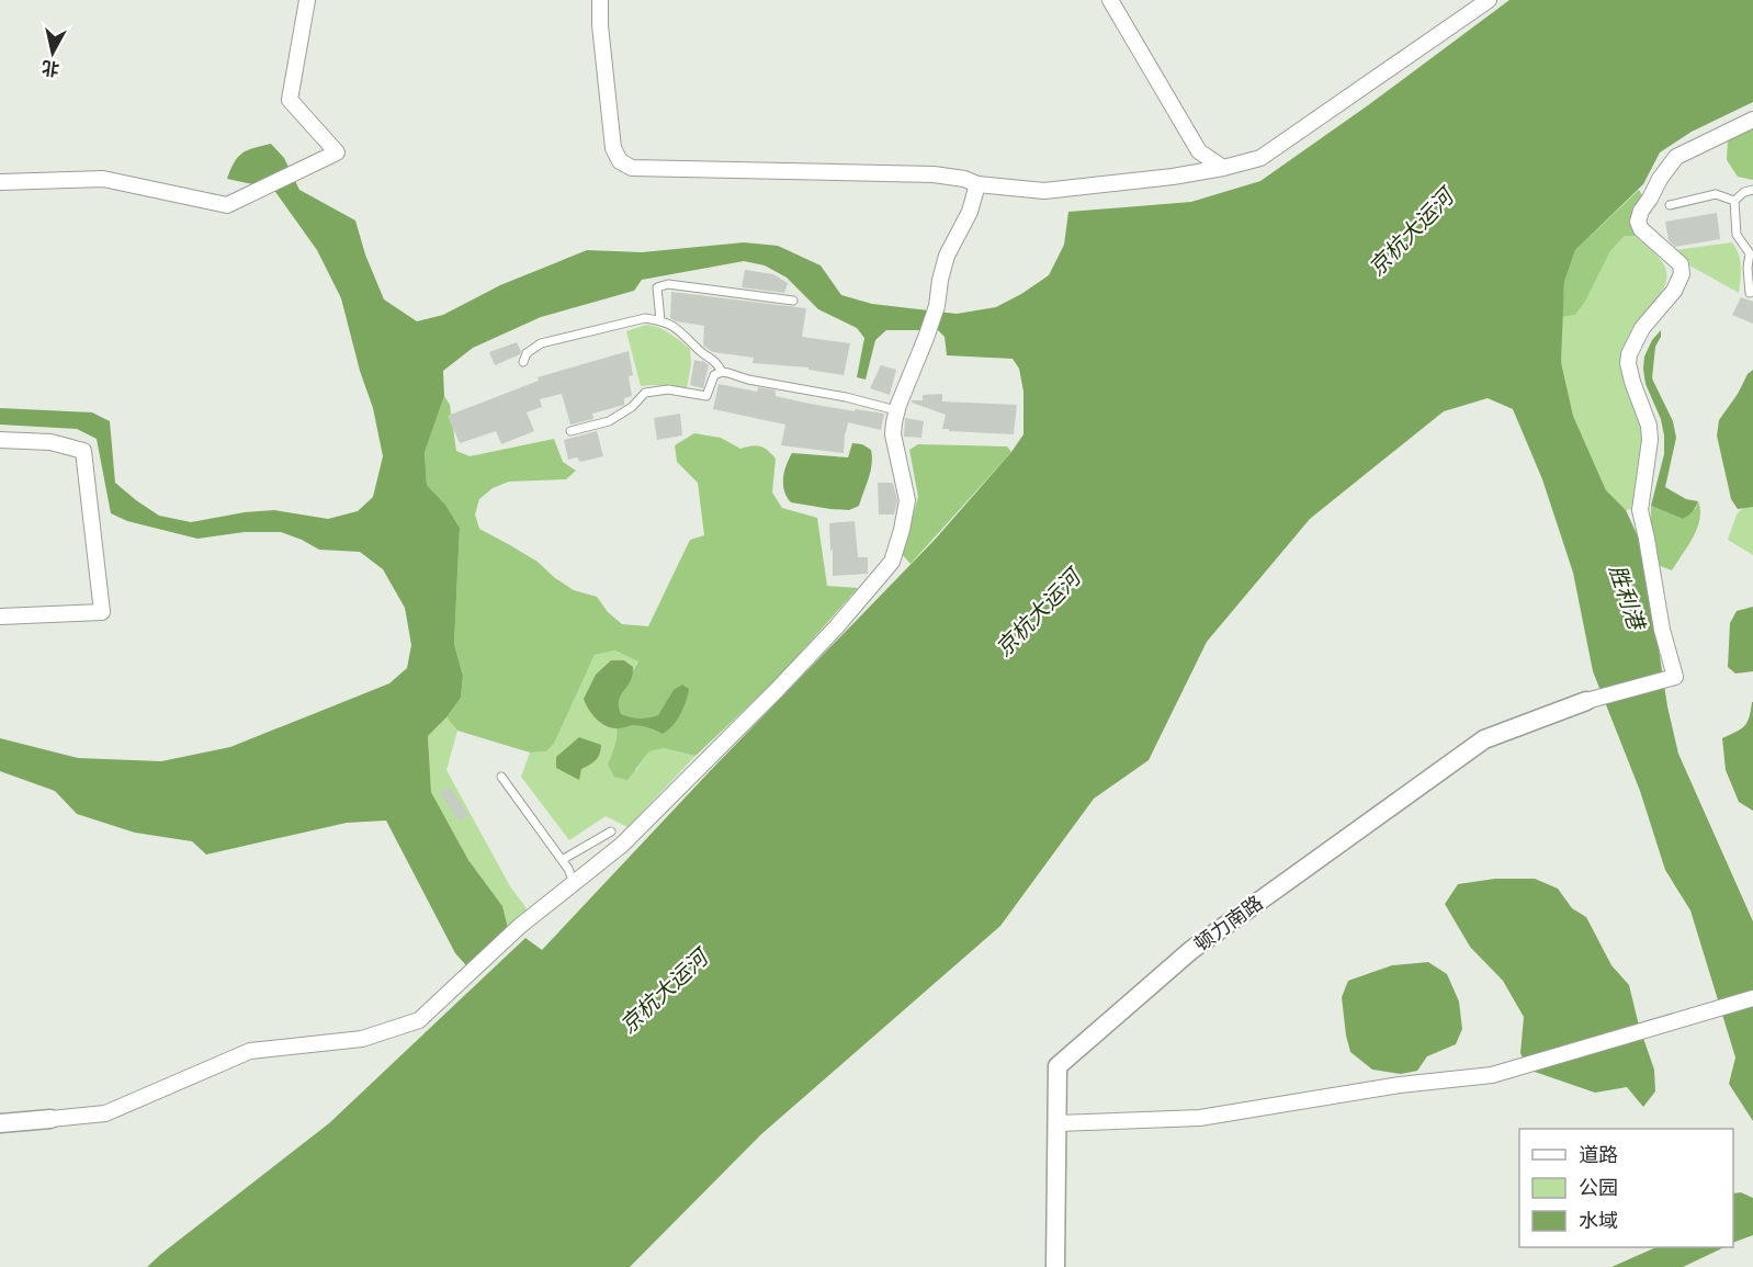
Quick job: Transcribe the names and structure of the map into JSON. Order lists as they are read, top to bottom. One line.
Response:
{"streets":{"street":["顿力南路"]},"water":["京杭大运河","胜利港"],"legend":["道路","公园","水域"],"north":"bottom"}
